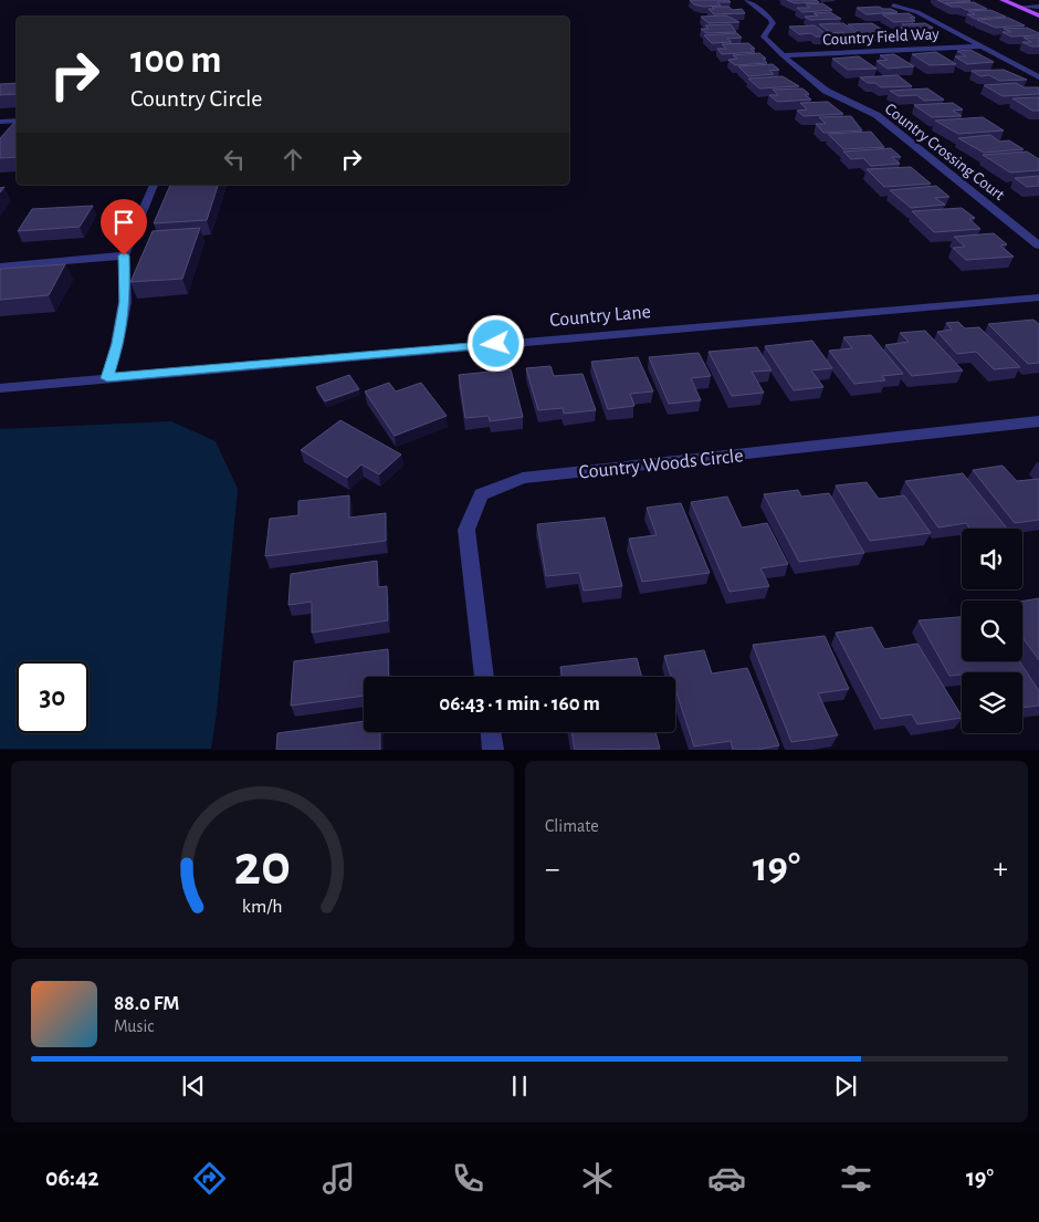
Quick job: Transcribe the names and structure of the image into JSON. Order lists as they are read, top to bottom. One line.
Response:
{"streets":{"street":["Country Field Way","Country Crossing Court","Country Lane","Country Woods Circle"]},"crossings":[["Country Field Way","Country Crossing Court"]],"page":{"turn":["100 m","Country Circle"],"limit":"30","trip":"06:43 · 1 min · 160 m","tile":"Climate","heat":["−","19°","+"],"song":["88.0 FM","Music"],"tabs":["06:42","19°"],"gauge":["20","km/h"]}}
